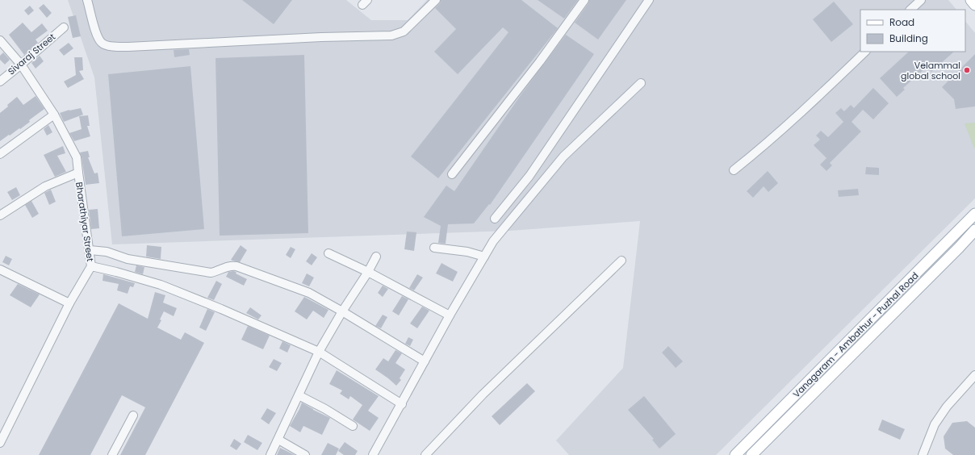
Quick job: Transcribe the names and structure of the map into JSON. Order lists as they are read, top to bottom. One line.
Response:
{"streets":{"main road":["Vanagaram - Ambathur - Puzhal Road"],"street":["Sivaraj Street","Bharathiyar Street"]},"crossings":[["Sivaraj Street","Bharathiyar Street"]],"places":["Velammal global school"],"legend":["Road","Building"]}
